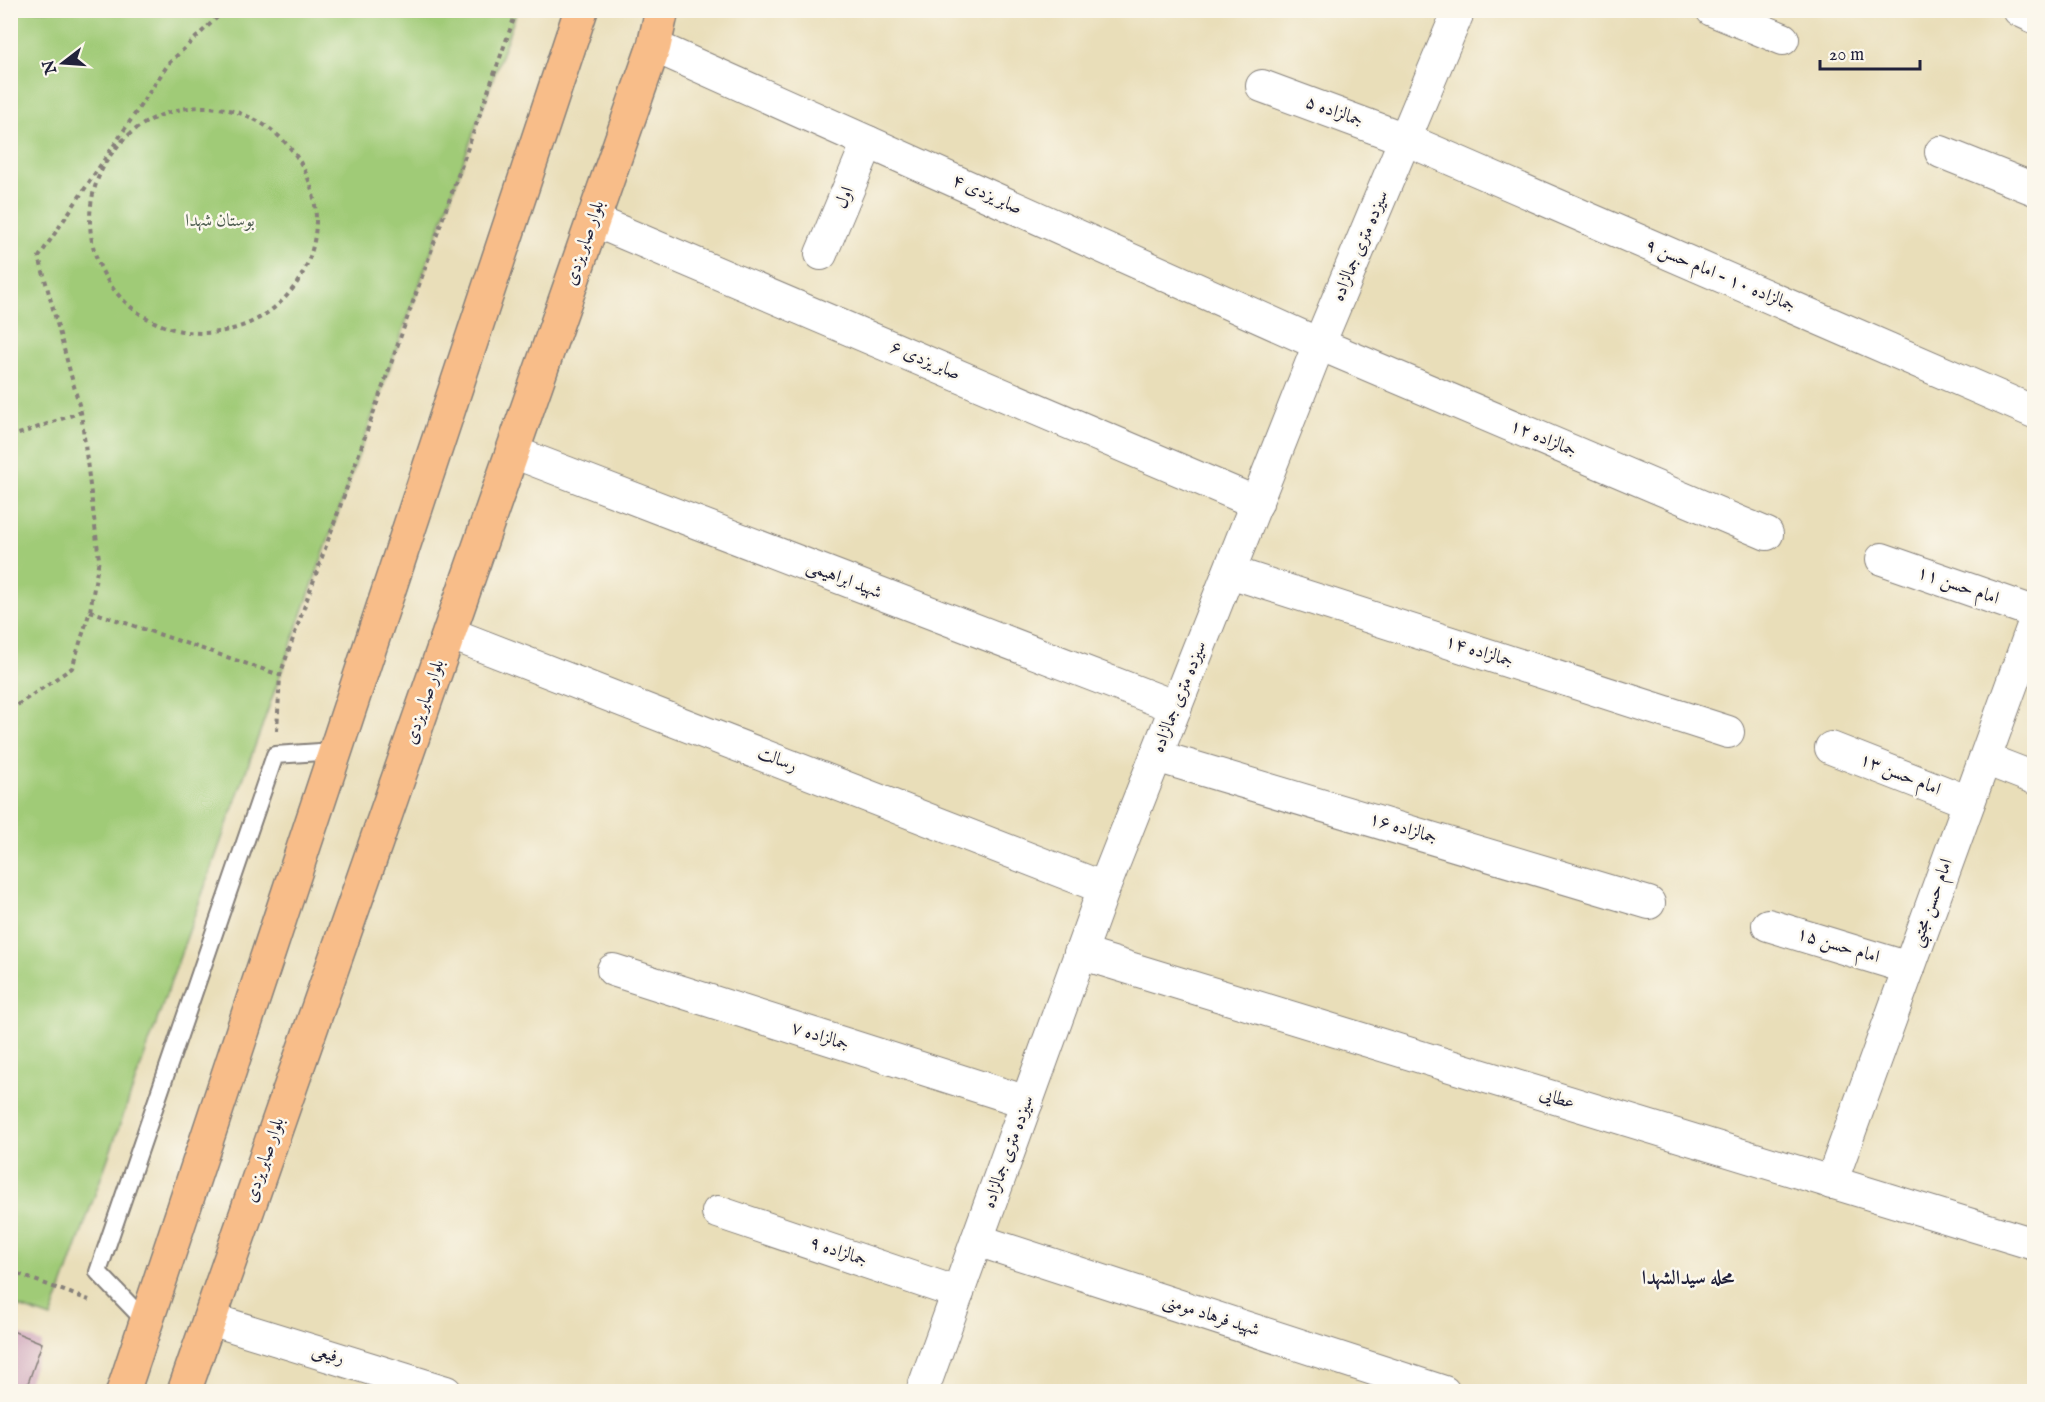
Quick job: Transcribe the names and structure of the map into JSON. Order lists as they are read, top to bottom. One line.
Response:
{"streets":{"main road":["بلوار صابر یزدی"],"street":["جمالزاده ۵","صابر یزدی ۴","اول","سیزده متری جمالزاده","جمالزاده ۱۰ - امام حسن ۹","صابر یزدی ۶","جمالزاده ۱۲","شهید ابراهیمی","امام حسن ۱۱","جمالزاده ۱۴","رسالت","امام حسن ۱۳","جمالزاده ۱۶","امام حسن مجتبی","امام حسن ۱۵","جمالزاده ۷","عطایی","جمالزاده ۹","شهید فرهاد مومنی","رفیعی"]},"crossings":[["جمالزاده ۵","سیزده متری جمالزاده"],["جمالزاده ۵","جمالزاده ۱۰ - امام حسن ۹"],["صابر یزدی ۴","اول"],["صابر یزدی ۴","بلوار صابر یزدی"],["صابر یزدی ۴","سیزده متری جمالزاده"],["صابر یزدی ۴","جمالزاده ۱۲"],["بلوار صابر یزدی","صابر یزدی ۶"],["بلوار صابر یزدی","شهید ابراهیمی"],["بلوار صابر یزدی","رسالت"],["بلوار صابر یزدی","رفیعی"],["سیزده متری جمالزاده","جمالزاده ۱۰ - امام حسن ۹"],["سیزده متری جمالزاده","صابر یزدی ۶"],["سیزده متری جمالزاده","جمالزاده ۱۲"],["سیزده متری جمالزاده","شهید ابراهیمی"],["سیزده متری جمالزاده","جمالزاده ۱۴"],["سیزده متری جمالزاده","رسالت"],["سیزده متری جمالزاده","جمالزاده ۱۶"],["سیزده متری جمالزاده","جمالزاده ۷"],["سیزده متری جمالزاده","عطایی"],["سیزده متری جمالزاده","جمالزاده ۹"],["سیزده متری جمالزاده","شهید فرهاد مومنی"],["امام حسن ۱۳","امام حسن مجتبی"],["امام حسن مجتبی","امام حسن ۱۵"],["امام حسن مجتبی","عطایی"]],"districts":["محله سیدالشهدا"],"parks":["بوستان شهدا"],"scale_bar":"20 m","north":"left"}
